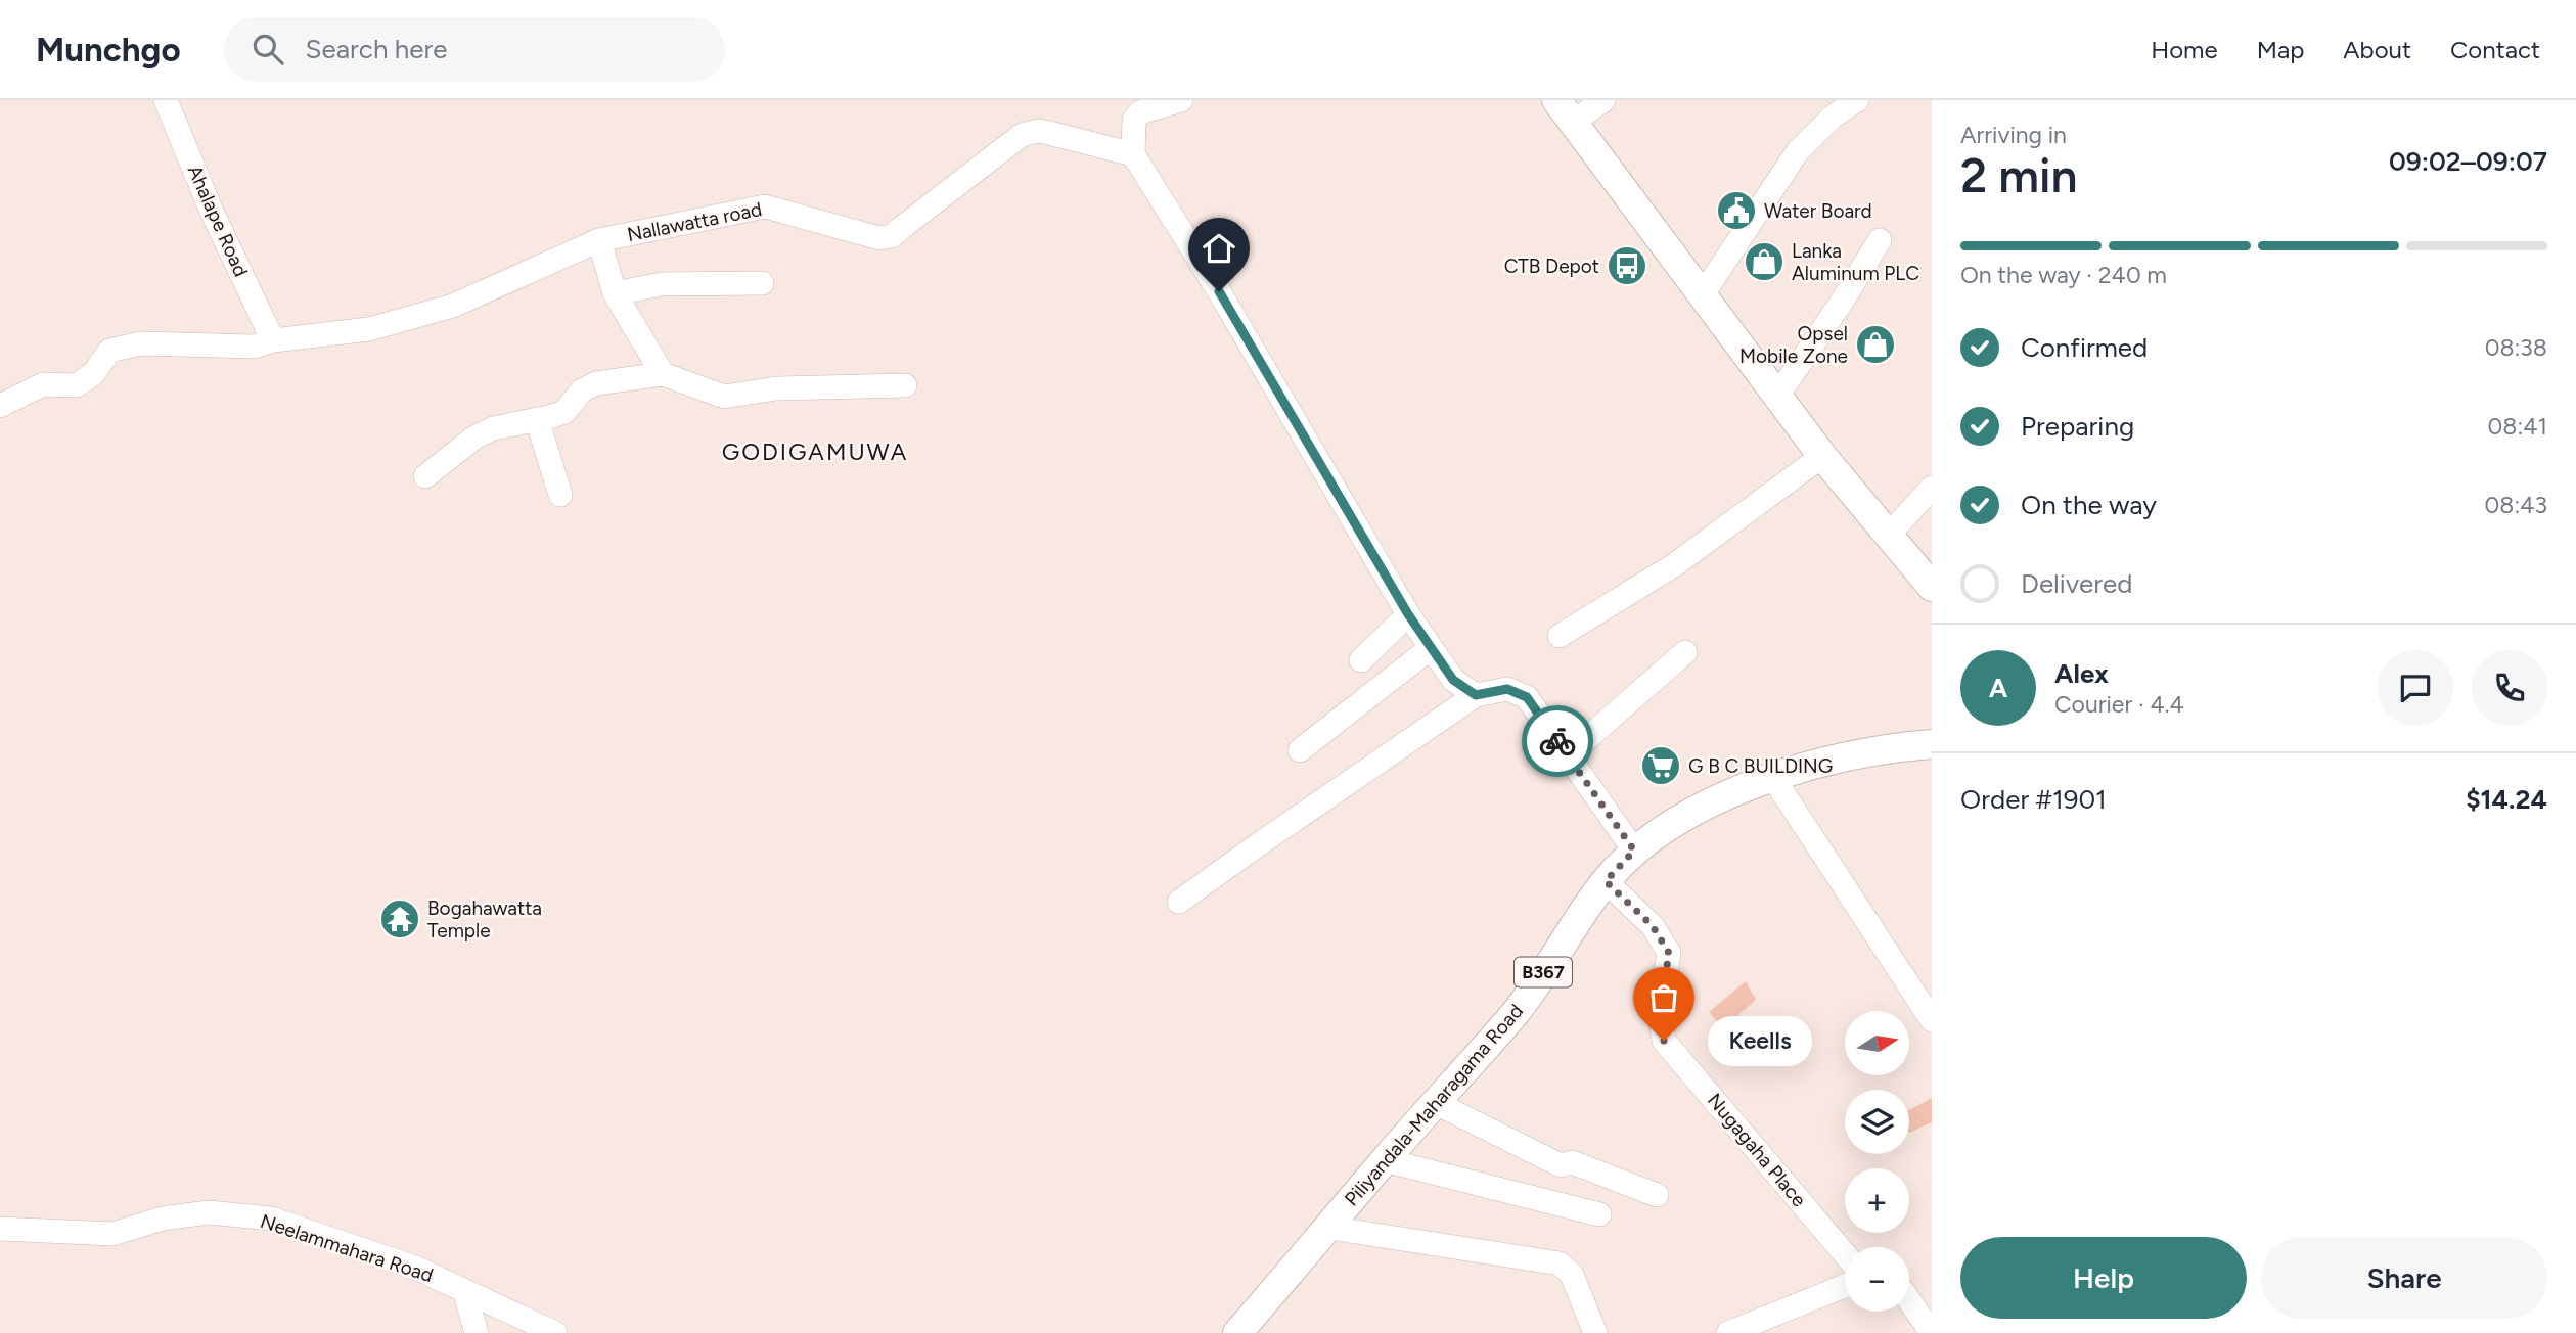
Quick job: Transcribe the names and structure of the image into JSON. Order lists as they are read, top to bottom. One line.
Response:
{"streets":{"main road":["B367","Piliyandala-Maharagama Road"],"street":["Ahalape Road","Nallawatta road","Nugagaha Place","Neelammahara Road"]},"crossings":[["Ahalape Road","Nallawatta road"],["Piliyandala-Maharagama Road","Nugagaha Place"]],"districts":["GODIGAMUWA"],"places":{"public building":["Water Board"],"shop":["Lanka Aluminum PLC","Opsel Mobile Zone"],"bus stop":["CTB Depot"],"supermarket":["G B C BUILDING"],"temple":["Bogahawatta Temple"],"other":["Keells"]},"north":"right","page":{"header":"Munchgo","search":"Search here","nav":["Home","Map","About","Contact"],"heading":["2 min","Arriving in","09:02–09:07"],"panel":["Alex","Courier · 4.4","Order #1901","$14.24"],"bar":"On the way · 240 m","list":[["Confirmed","08:38"],["Preparing","08:41"],["On the way","08:43"],"Delivered"],"round":"A","map_buttons":["+","−"],"bubble":"Keells","buttons":["Help","Share"]}}
